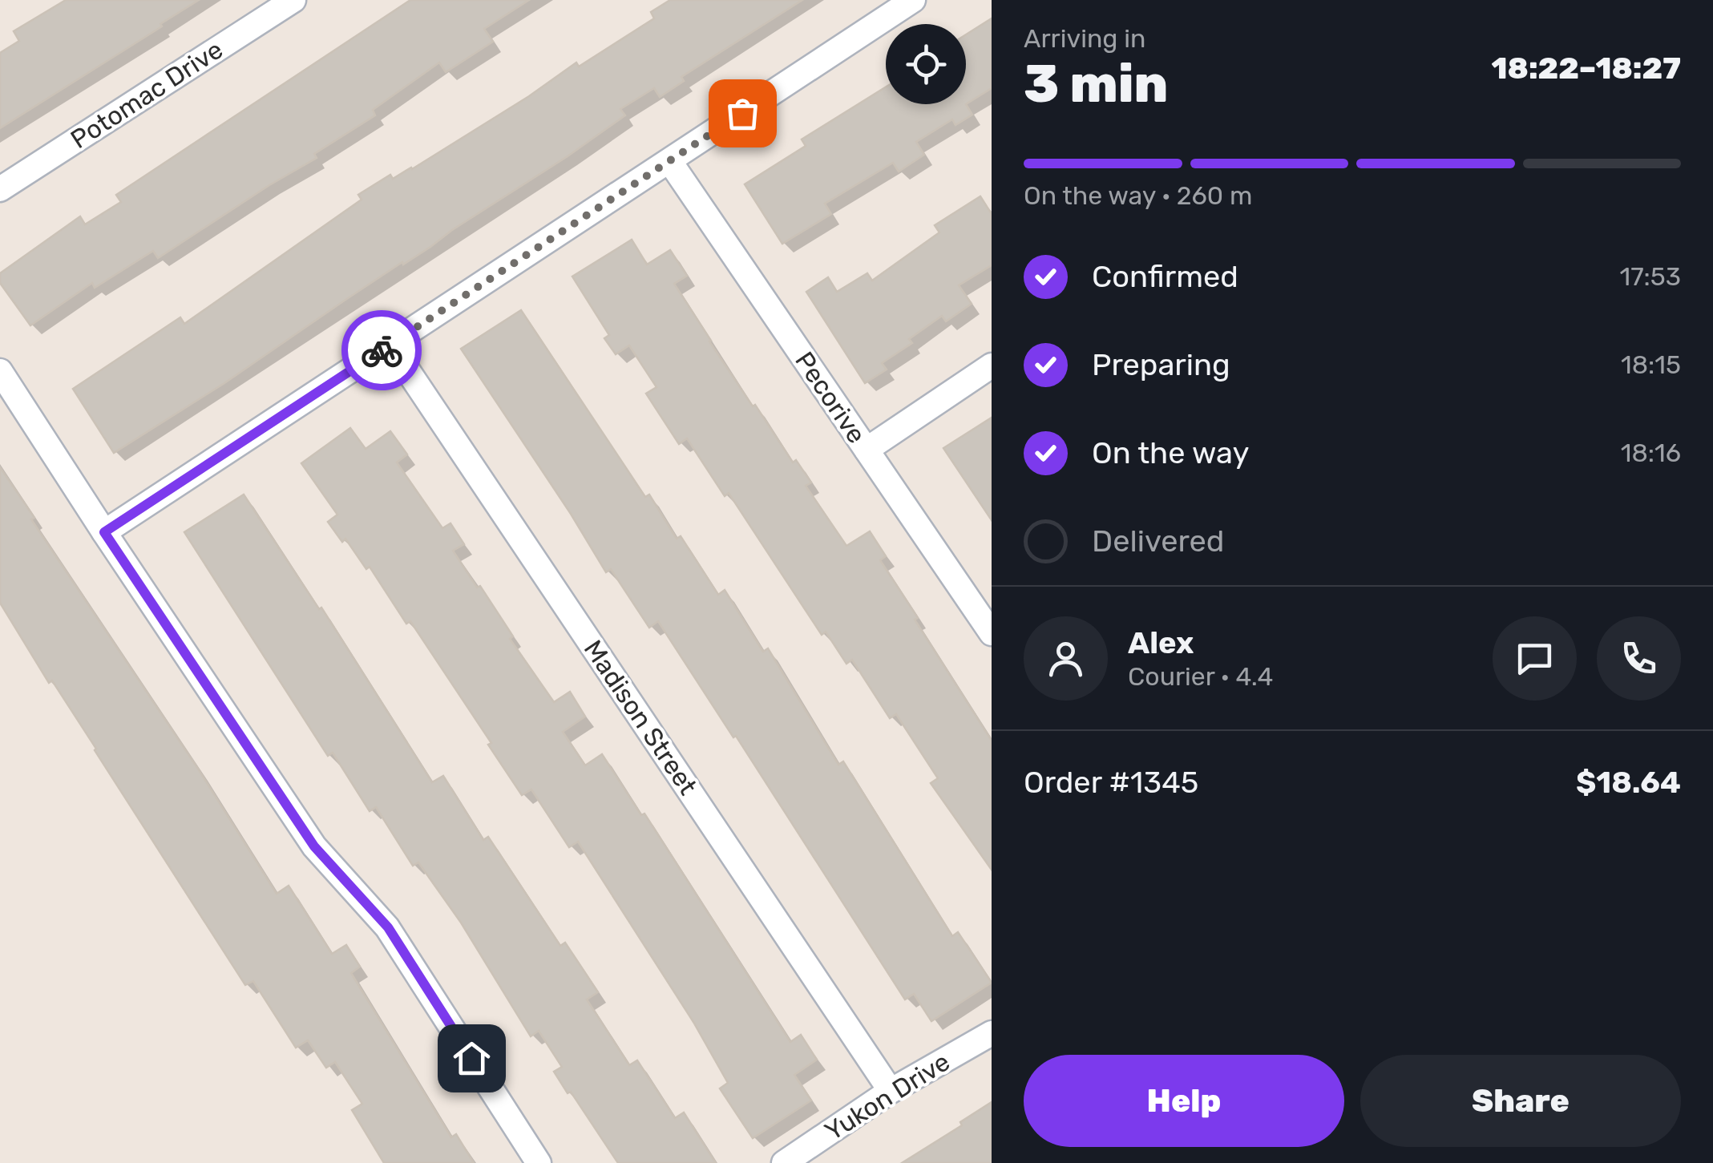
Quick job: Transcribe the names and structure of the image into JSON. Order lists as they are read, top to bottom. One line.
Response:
{"streets":{"street":["Potomac Drive","Pecorive","Madison Street","Yukon Drive"]},"crossings":[["Madison Street","Yukon Drive"]],"page":{"heading":["3 min","Arriving in","18:22–18:27"],"panel":["Alex","Courier · 4.4","Order #1345","$18.64"],"bar":"On the way · 260 m","list":[["Confirmed","17:53"],["Preparing","18:15"],["On the way","18:16"],"Delivered"],"buttons":["Help","Share"]}}
